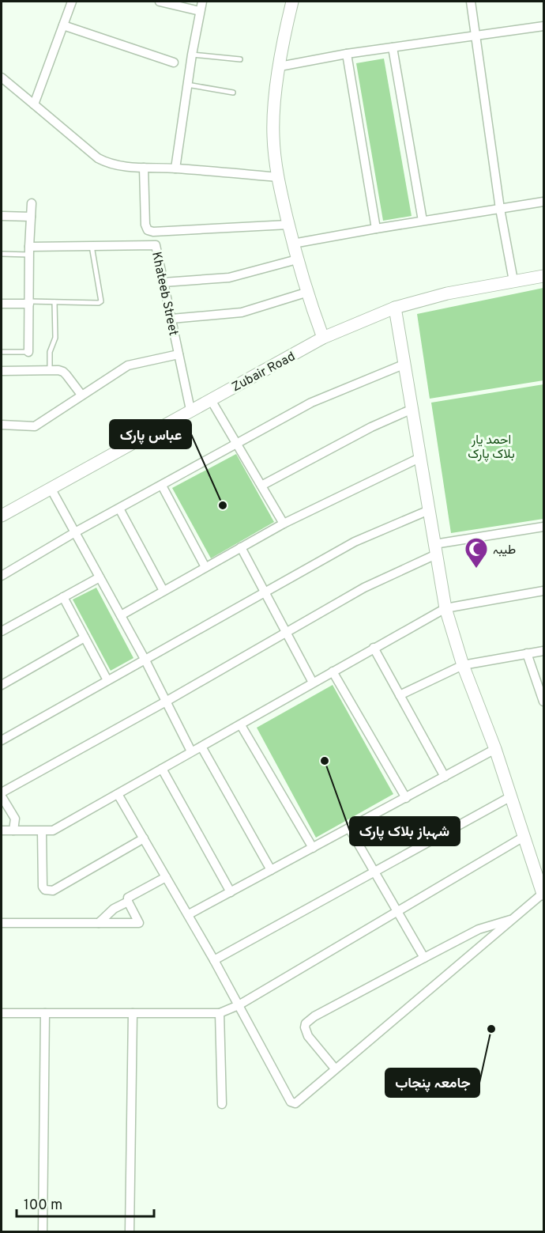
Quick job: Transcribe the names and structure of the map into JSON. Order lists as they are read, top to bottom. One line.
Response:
{"streets":{"street":["Khateeb Street","Zubair Road"]},"crossings":[["Khateeb Street","Zubair Road"]],"parks":["احمد یار بلاک پارک"],"places":{"other":["عباس پارک","شہباز بلاک پارک","جامعہ پنجاب"],"mosque":["طیبہ"]},"scale_bar":"100 m"}
